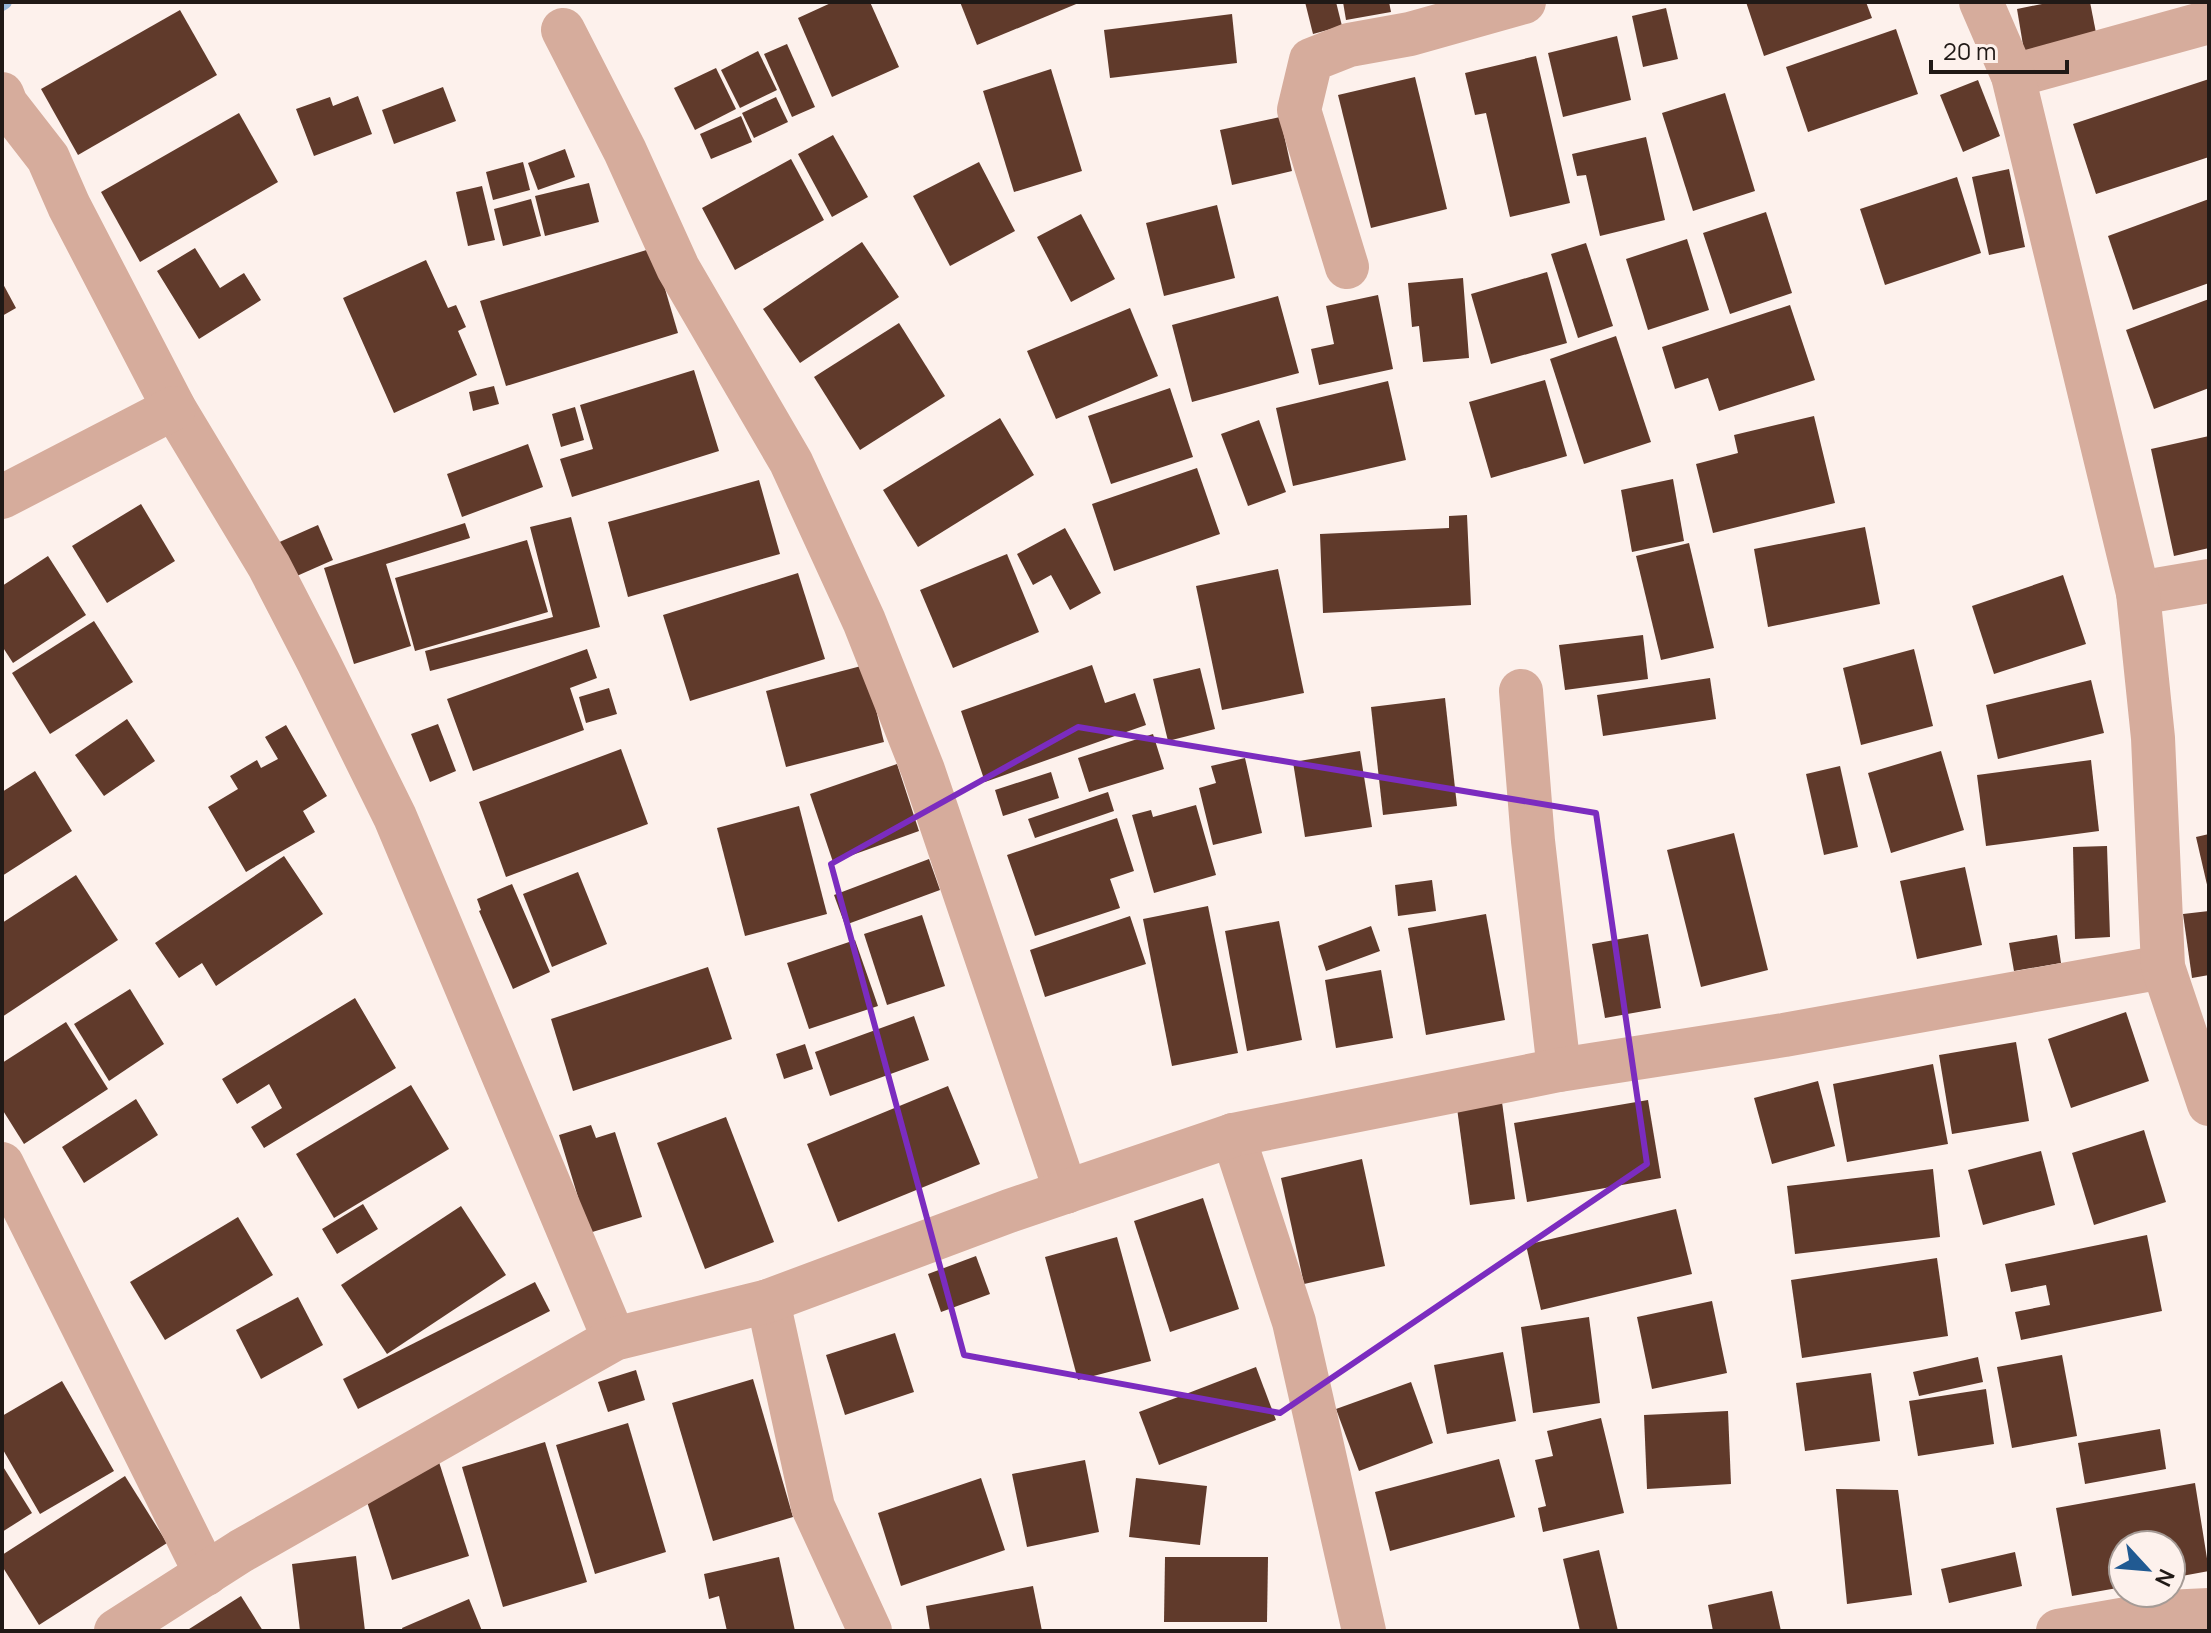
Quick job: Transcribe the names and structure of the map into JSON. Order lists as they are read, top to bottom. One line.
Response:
{"scale_bar":"20 m","north":"bottom right"}
